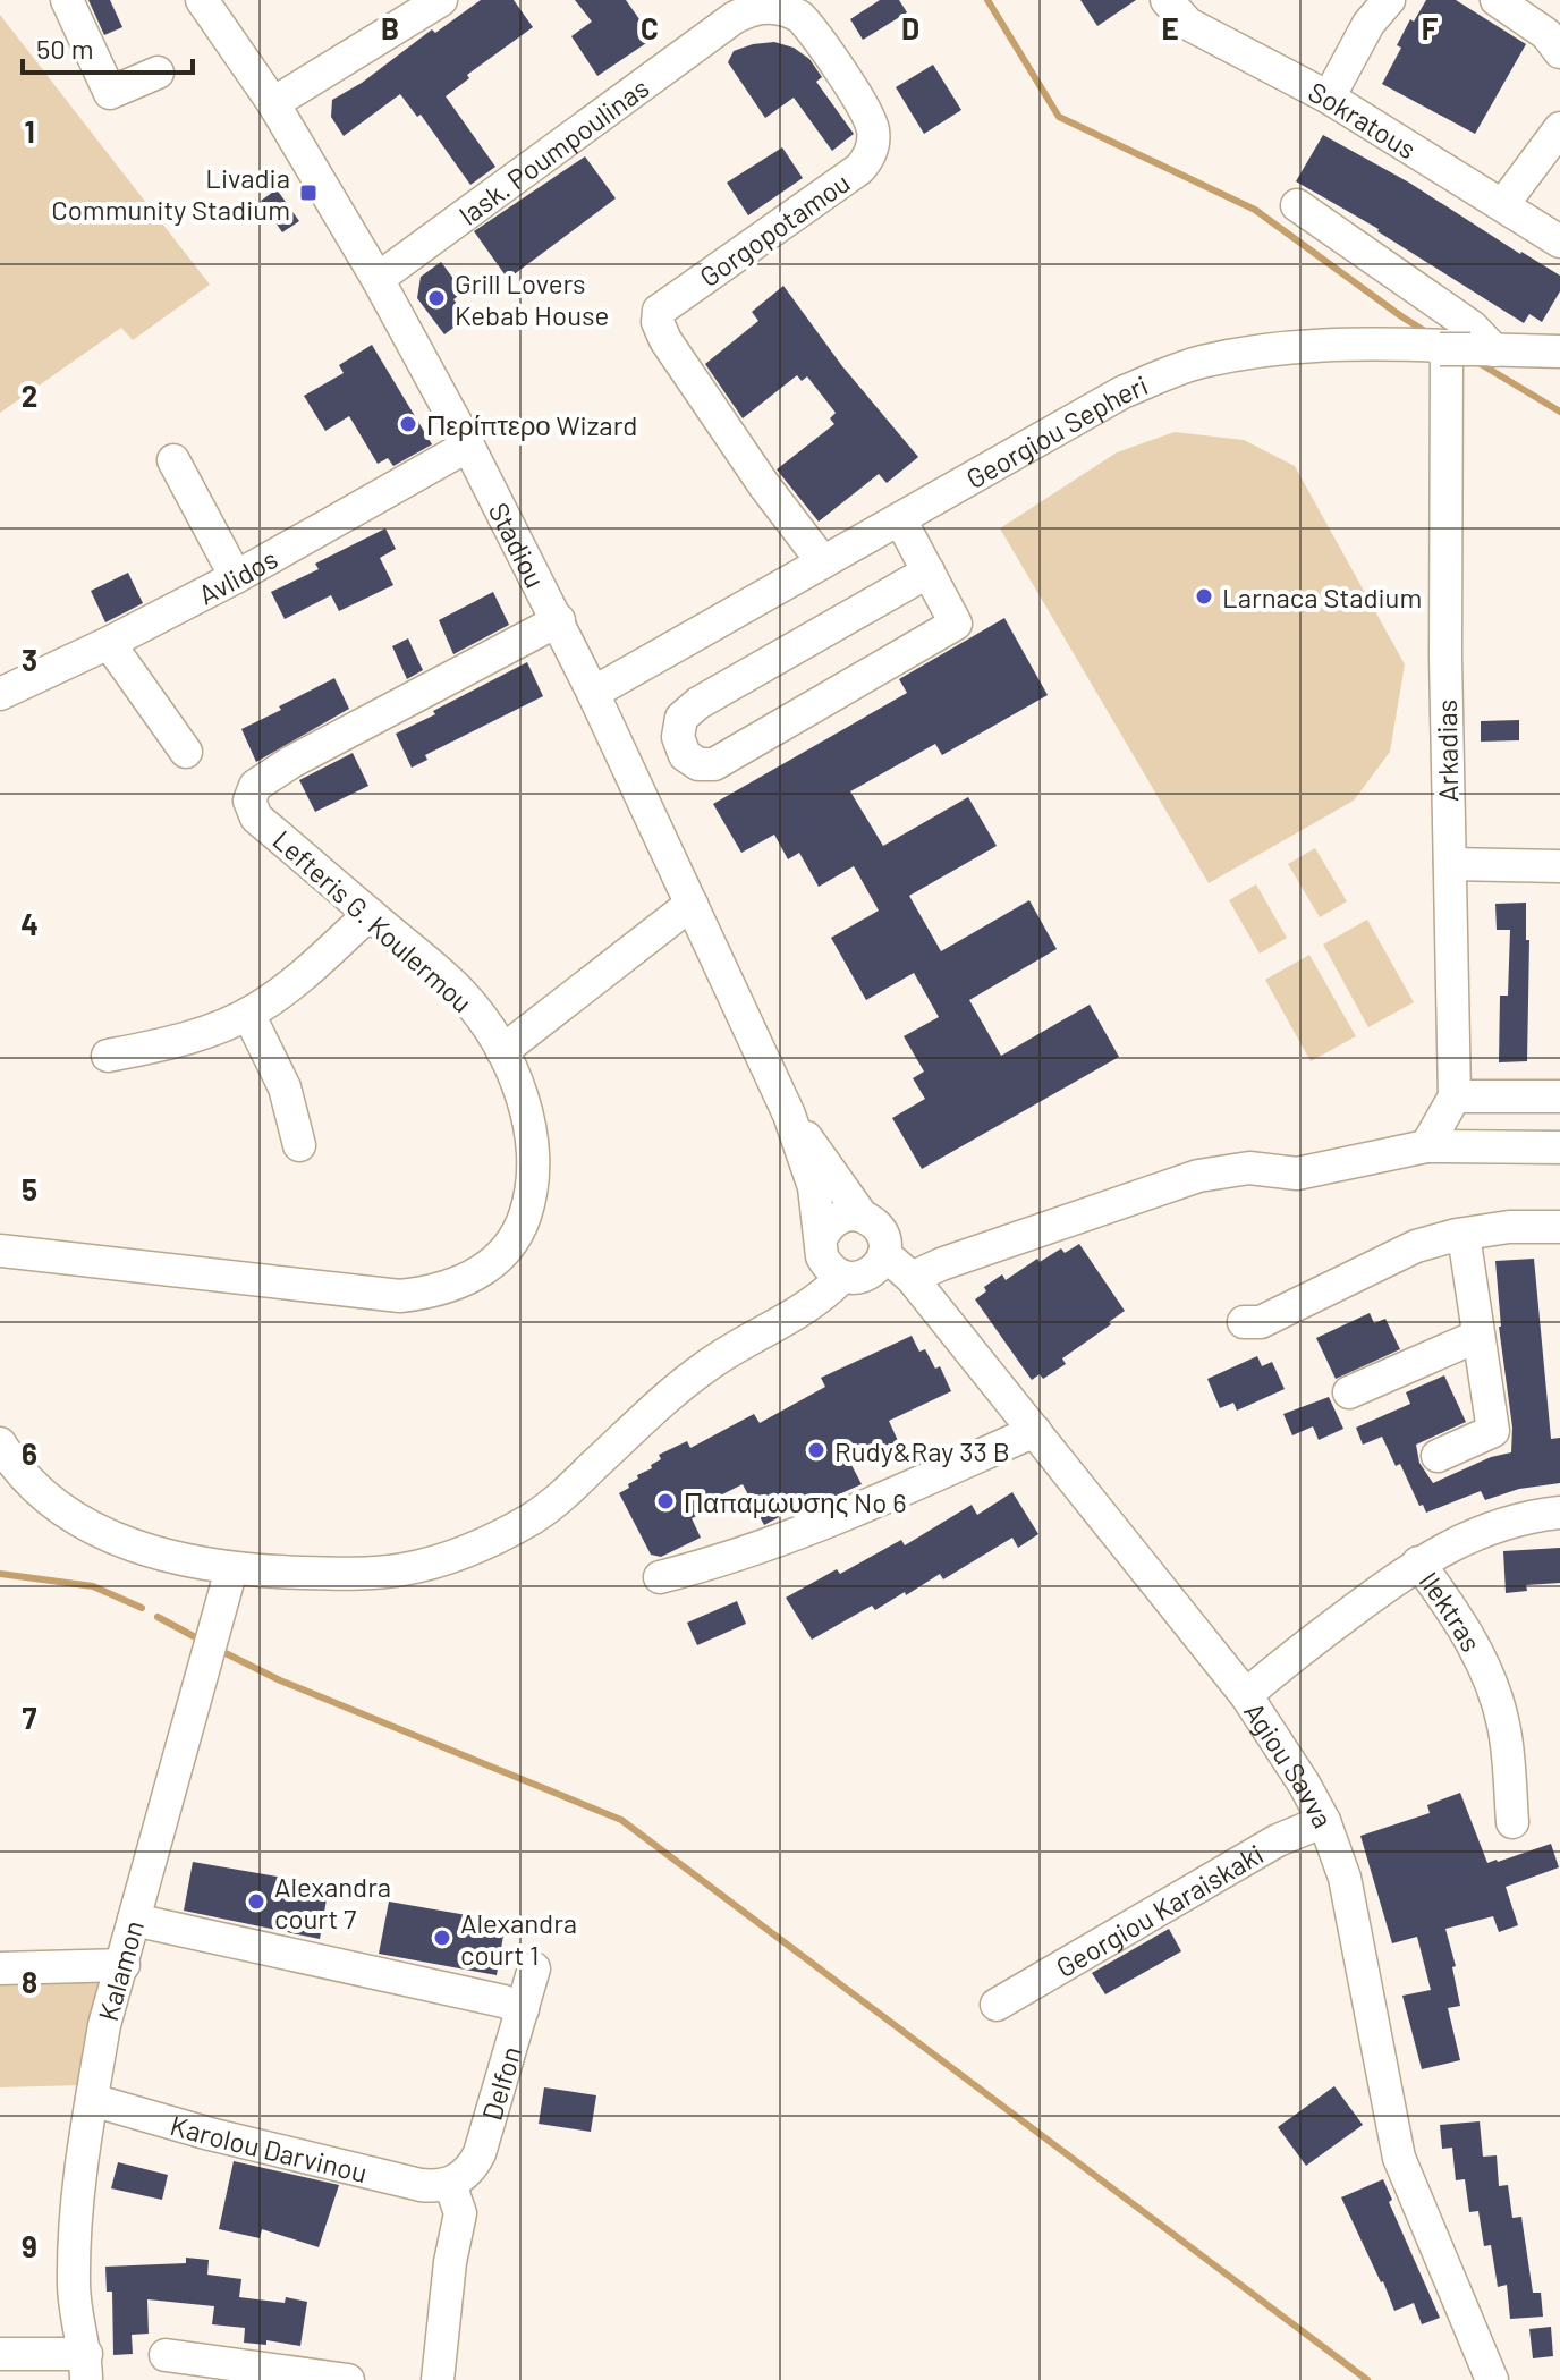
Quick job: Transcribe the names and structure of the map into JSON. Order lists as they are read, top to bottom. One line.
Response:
{"streets":{"street":["Sokratous","lask. Poumpoulinas","Gorgopotamou","Georgiou Sepheri","Stadiou","Avlidos","Arkadias","Lefteris G. Koulermou","Ilektras","Agiou Savva","Georgiou Karaiskaki","Kalamon","Delfon","Karolou Darvinou"]},"crossings":[["lask. Poumpoulinas","Gorgopotamou"],["lask. Poumpoulinas","Stadiou"],["Gorgopotamou","Georgiou Sepheri"],["Georgiou Sepheri","Stadiou"],["Georgiou Sepheri","Arkadias"],["Stadiou","Avlidos"],["Stadiou","Lefteris G. Koulermou"],["Stadiou","Agiou Savva"],["Ilektras","Agiou Savva"],["Agiou Savva","Georgiou Karaiskaki"],["Kalamon","Karolou Darvinou"],["Delfon","Karolou Darvinou"]],"places":{"transit":["Livadia Community Stadium"],"other":["Grill Lovers Kebab House","Περίπτερο Wizard","Larnaca Stadium","Rudy&Ray 33 B","Παπαμωυσης No 6","Alexandra court 7","Alexandra court 1"]},"scale_bar":"50 m","grid":{"columns":["B","C","D","E","F"],"rows":["1","2","3","4","5","6","7","8","9"]}}
